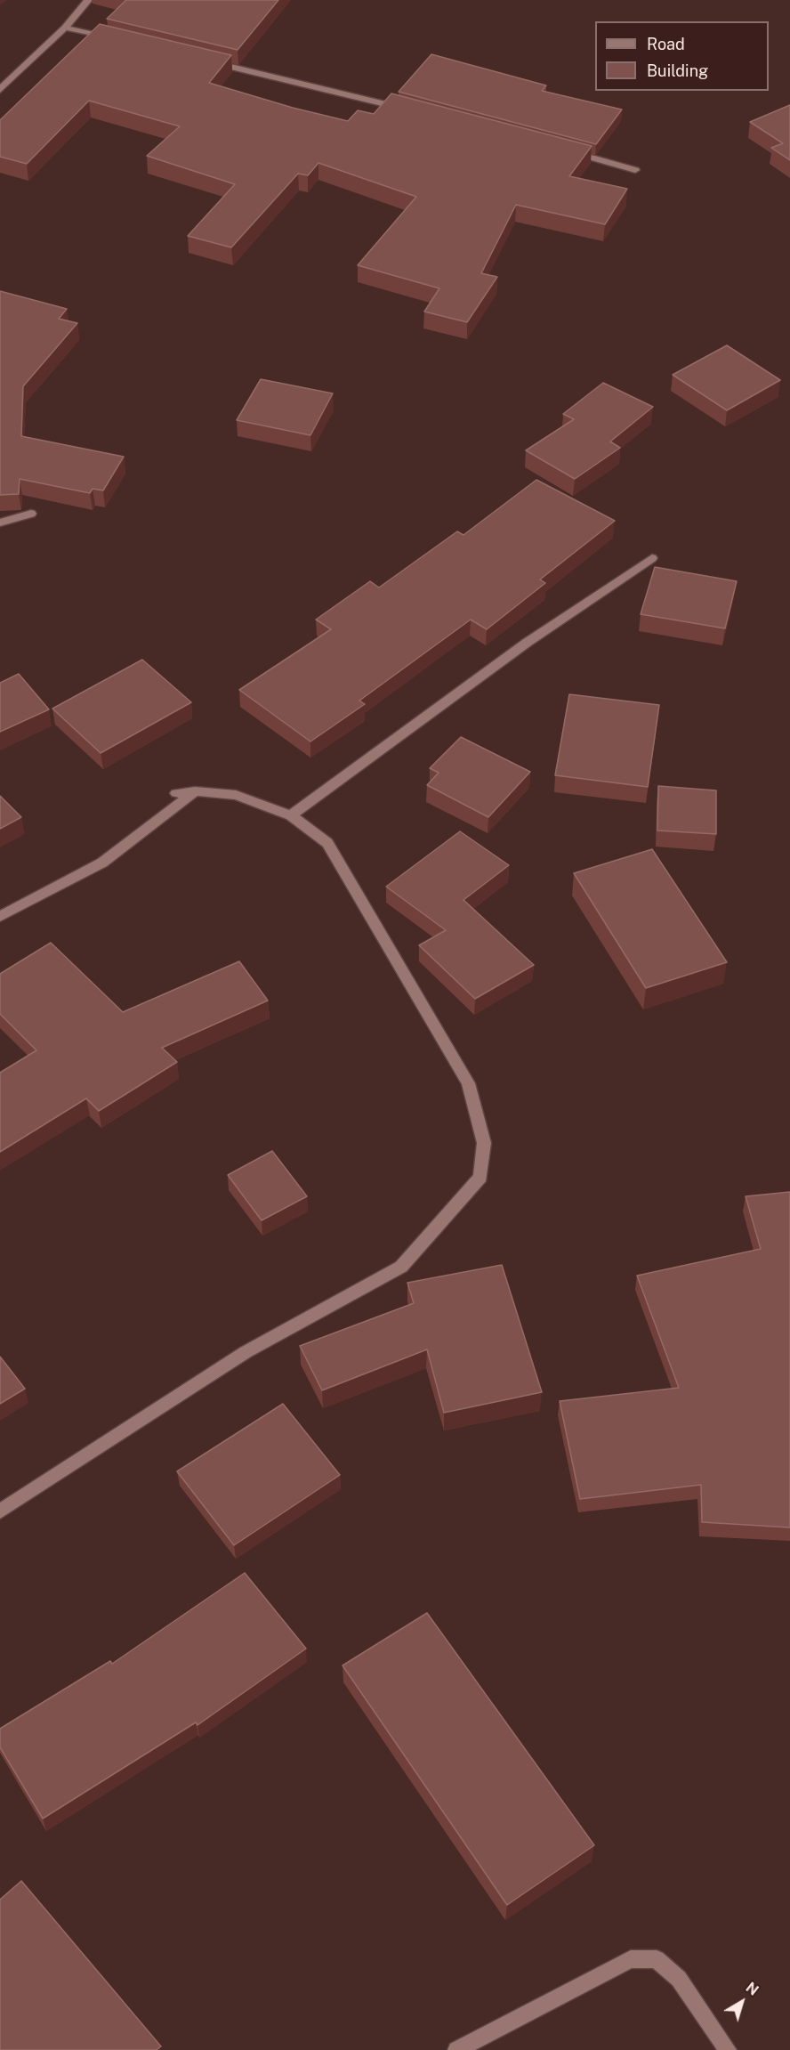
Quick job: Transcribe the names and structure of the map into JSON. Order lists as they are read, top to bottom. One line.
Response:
{"legend":["Road","Building"],"north":"top right"}
